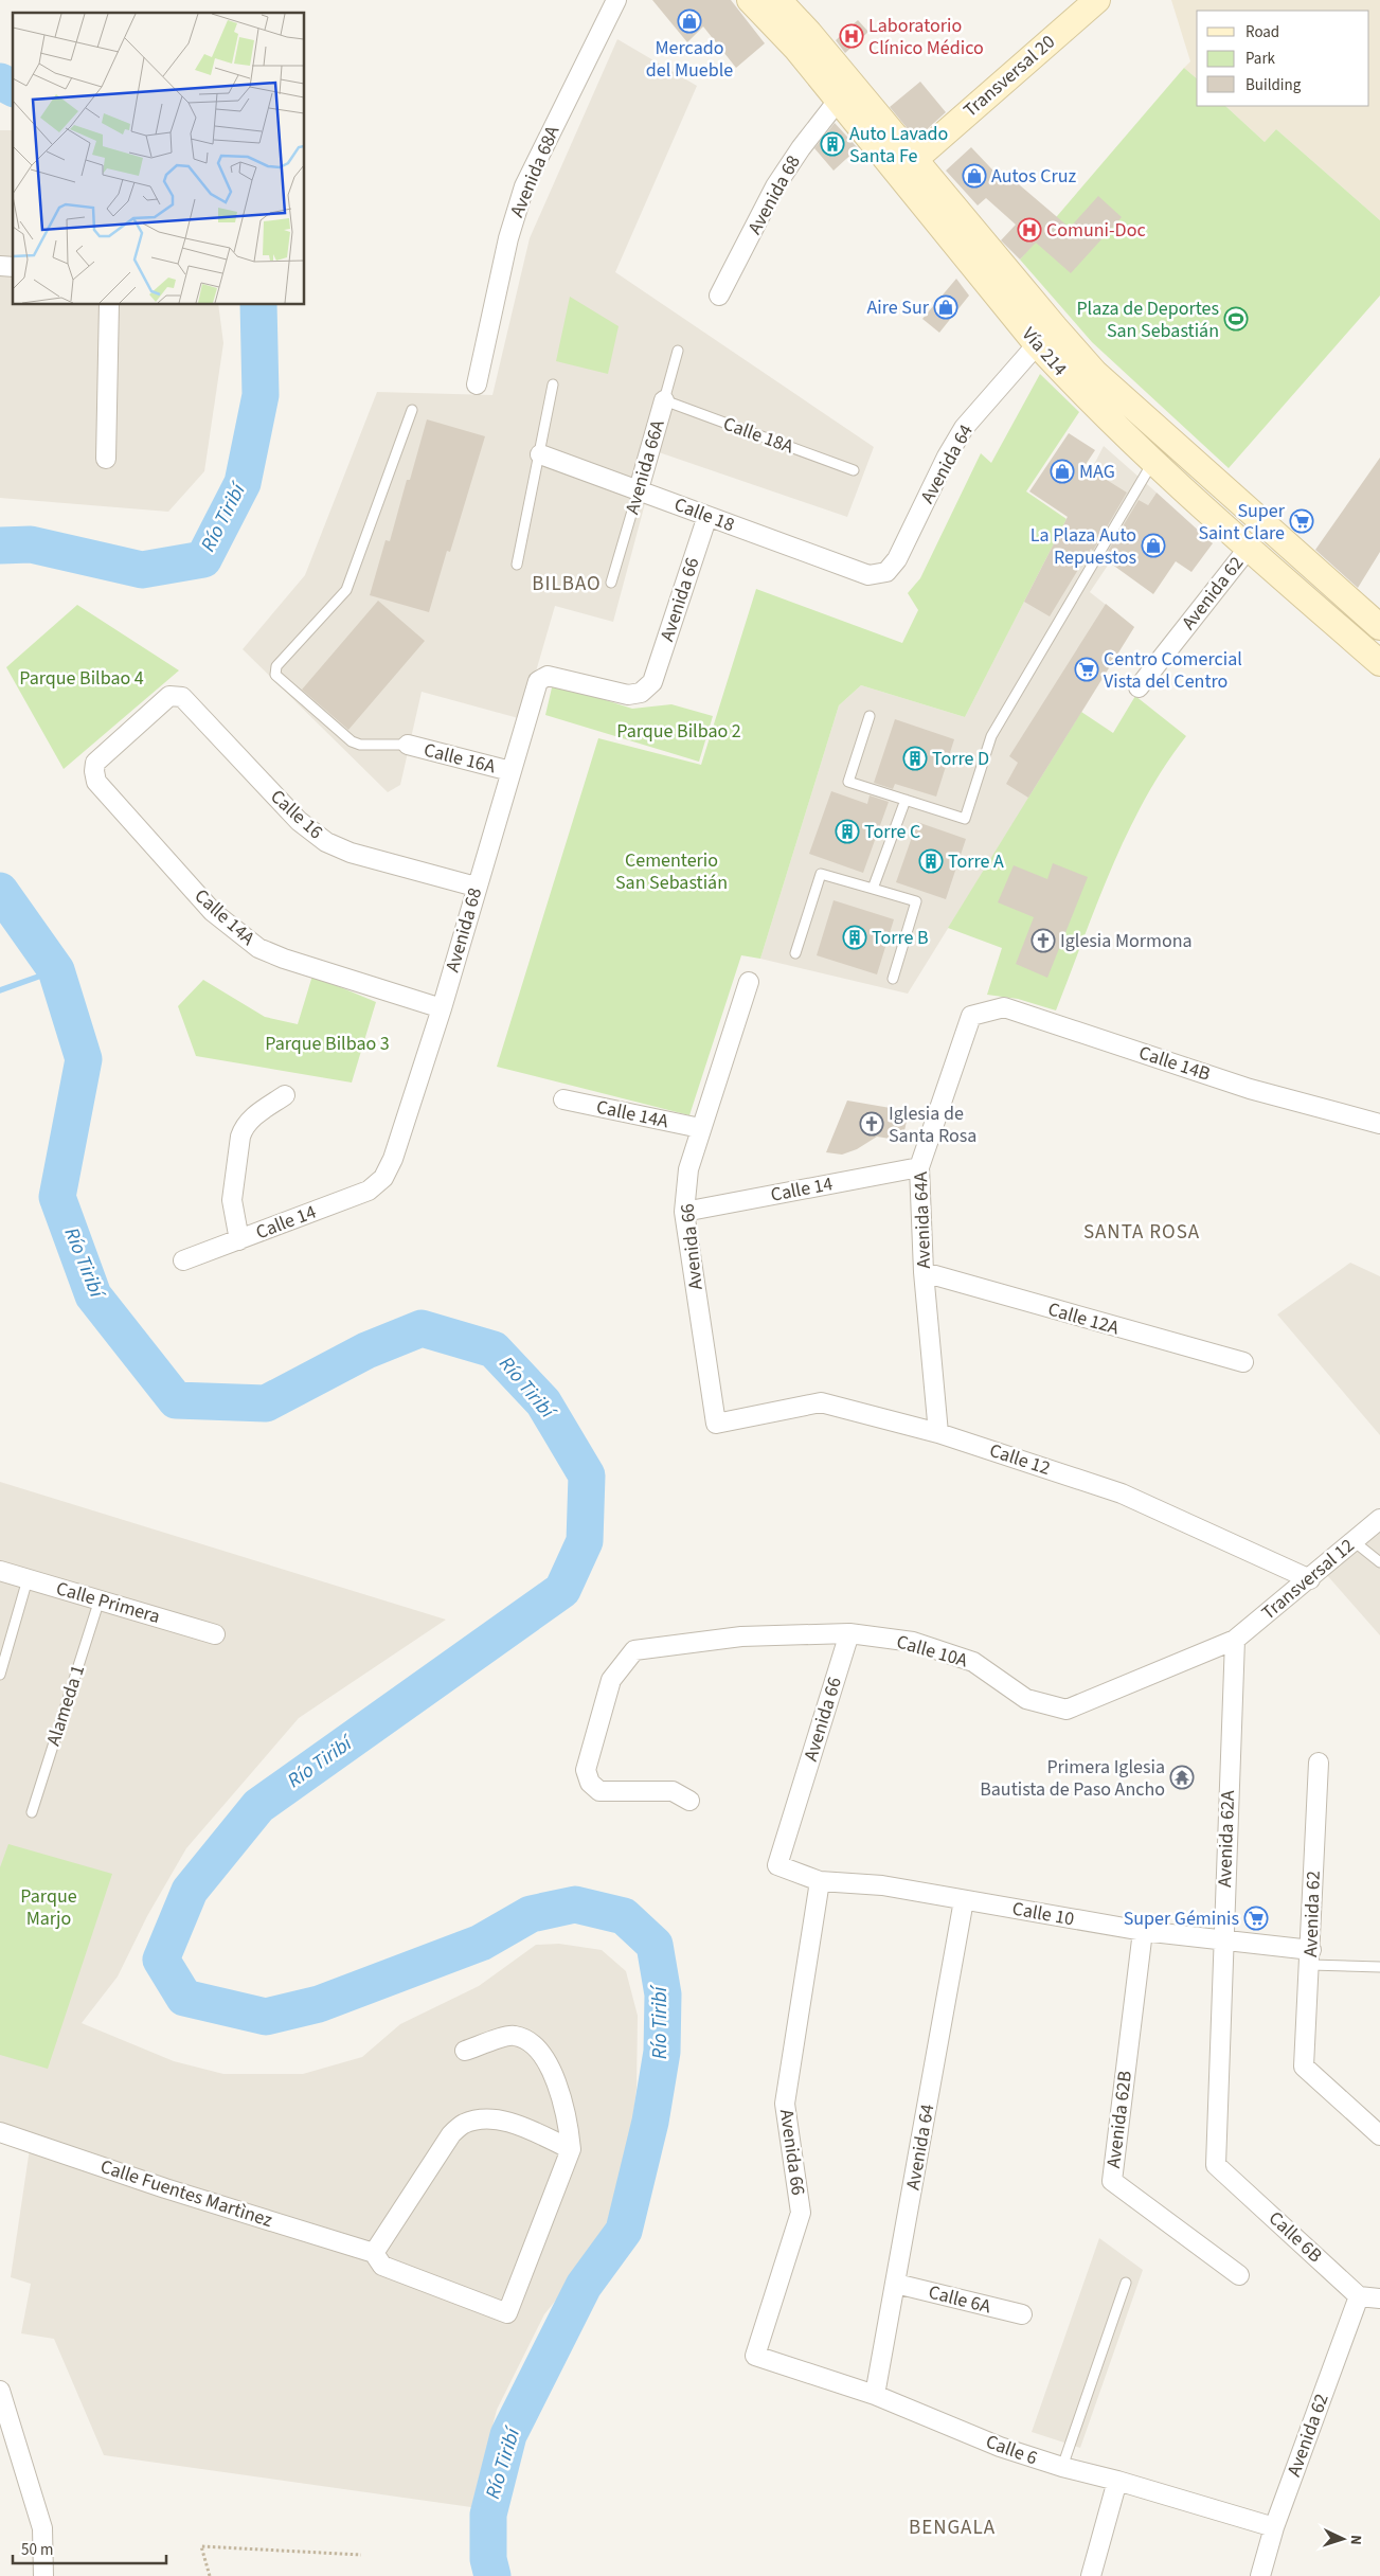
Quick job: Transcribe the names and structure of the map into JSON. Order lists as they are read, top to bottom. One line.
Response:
{"streets":{"main road":["Transversal 20","Vía 214"],"street":["Avenida 68A","Avenida 68","Avenida 64","Avenida 66A","Calle 18","Avenida 62","Avenida 66","Calle 16A","Calle 16","Calle 14A","Calle 14B","Calle 14","Avenida 64A","Calle 12A","Calle 12","Transversal 12","Calle Primera","Calle 10A","Avenida 62A","Calle 10","Avenida 62B","Calle Fuentes Martìnez","Calle 6B","Calle 6A","Calle 6"],"lane":["Calle 18A","Alameda 1"]},"crossings":[["Transversal 20","Vía 214"],["Avenida 68","Vía 214"],["Avenida 68","Avenida 66"],["Avenida 68","Calle 16A"],["Avenida 68","Calle 16"],["Avenida 68","Calle 14A"],["Avenida 68","Calle 14"],["Vía 214","Avenida 64"],["Vía 214","Avenida 62"],["Calle 18A","Avenida 66A"],["Avenida 64","Calle 18"],["Avenida 64","Calle 10"],["Avenida 64","Calle 6A"],["Avenida 64","Calle 6"],["Avenida 66A","Calle 18"],["Calle 18","Avenida 66"],["Avenida 62","Calle 10"],["Avenida 62","Calle 6B"],["Avenida 62","Calle 6"],["Avenida 66","Calle 14A"],["Avenida 66","Calle 14"],["Avenida 66","Calle 12"],["Avenida 66","Calle 10A"],["Avenida 66","Calle 10"],["Avenida 66","Calle 6"],["Calle 16","Calle 14A"],["Calle 14B","Avenida 64A"],["Calle 14","Avenida 64A"],["Avenida 64A","Calle 12A"],["Avenida 64A","Calle 12"],["Calle 12","Transversal 12"],["Transversal 12","Calle 10A"],["Transversal 12","Avenida 62A"],["Calle Primera","Alameda 1"],["Calle 10A","Avenida 62A"],["Avenida 62A","Calle 10"],["Avenida 62A","Calle 6B"],["Calle 10","Avenida 62B"]],"districts":["BILBAO","SANTA ROSA","BENGALA"],"water":["Río Tiribí"],"parks":["Parque Bilbao 4","Parque Bilbao 2","Cementerio San Sebastián","Parque Bilbao 3","Parque Marjo"],"places":{"shop":["Mercado del Mueble","Autos Cruz","Aire Sur","MAG","La Plaza Auto Repuestos"],"hospital":["Laboratorio Clínico Médico","Comuni-Doc"],"building":["Auto Lavado Santa Fe","Torre D","Torre C","Torre A","Torre B"],"sports":["Plaza de Deportes San Sebastián"],"supermarket":["Super Saint Clare","Centro Comercial Vista del Centro","Super Géminis"],"church":["Iglesia Mormona","Iglesia de Santa Rosa"],"temple":["Primera Iglesia Bautista de Paso Ancho"]},"legend":["Road","Park","Building"],"scale_bar":"50 m","north":"right"}
